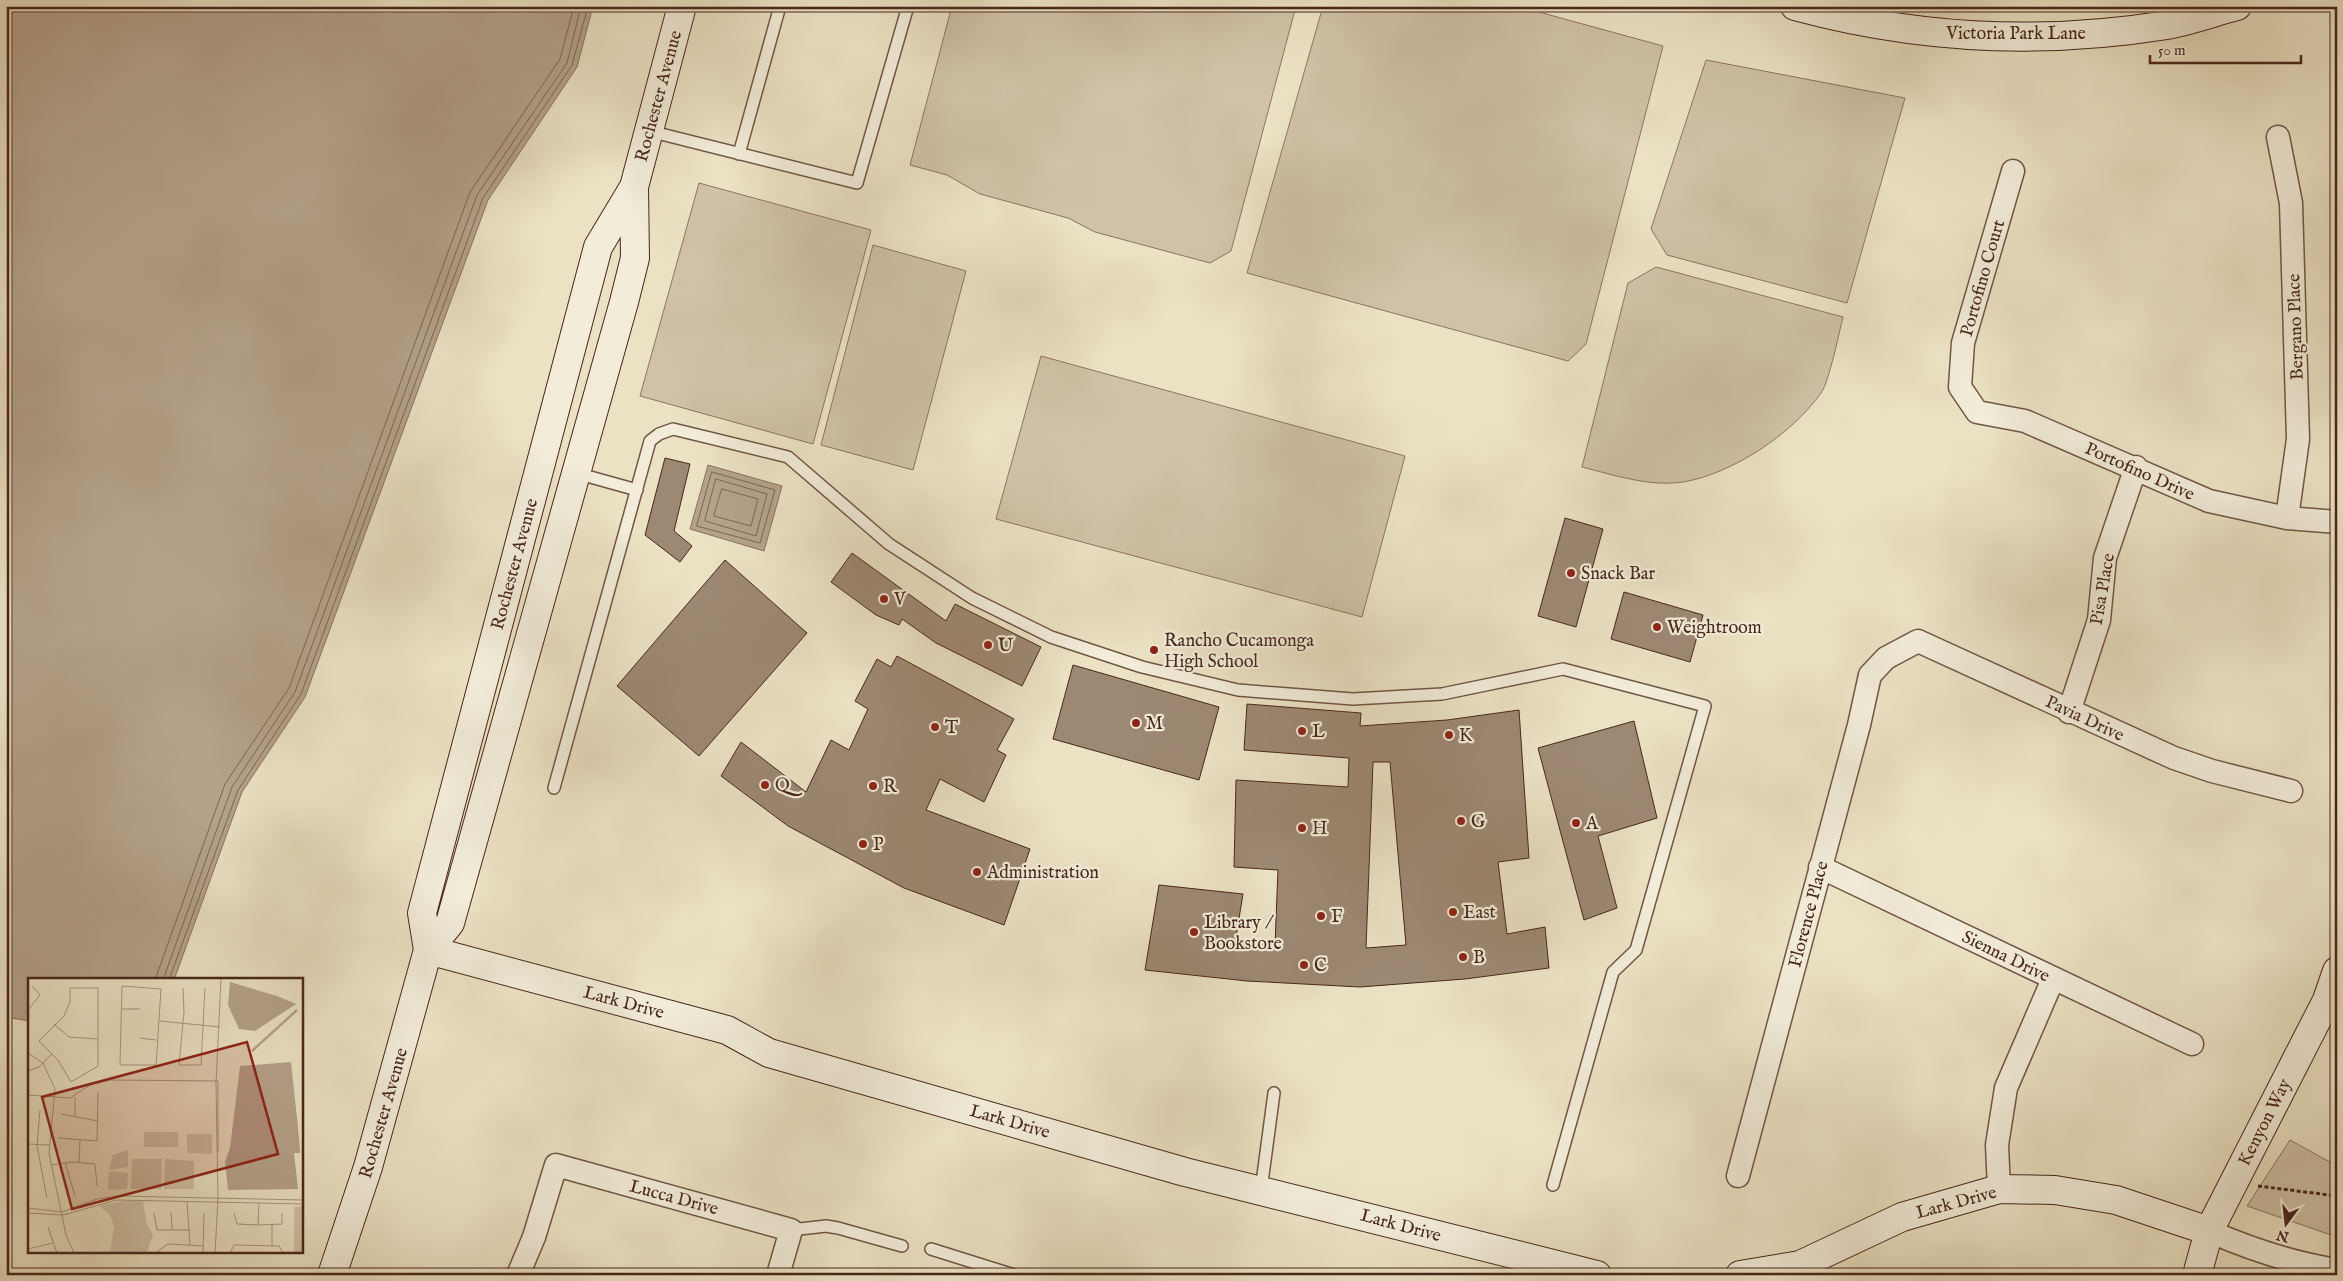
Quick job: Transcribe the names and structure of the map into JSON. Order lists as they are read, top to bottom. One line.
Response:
{"streets":{"street":["Victoria Park Lane","Rochester Avenue","Portofino Court","Bergano Place","Portofino Drive","Pisa Place","Pavia Drive","Florence Place","Sienna Drive","Lark Drive","Kenyon Way","Lucca Drive"]},"crossings":[["Rochester Avenue","Lark Drive"],["Portofino Court","Portofino Drive"],["Bergano Place","Portofino Drive"],["Portofino Drive","Pisa Place"],["Pisa Place","Pavia Drive"],["Pavia Drive","Florence Place"],["Florence Place","Sienna Drive"],["Lark Drive","Kenyon Way"]],"places":["Snack Bar","V","Weightroom","U","Rancho Cucamonga High School","M","T","L","K","Q","R","G","A","H","P","Administration","East","F","Library / Bookstore","B","C"],"scale_bar":"50 m","north":"bottom"}
